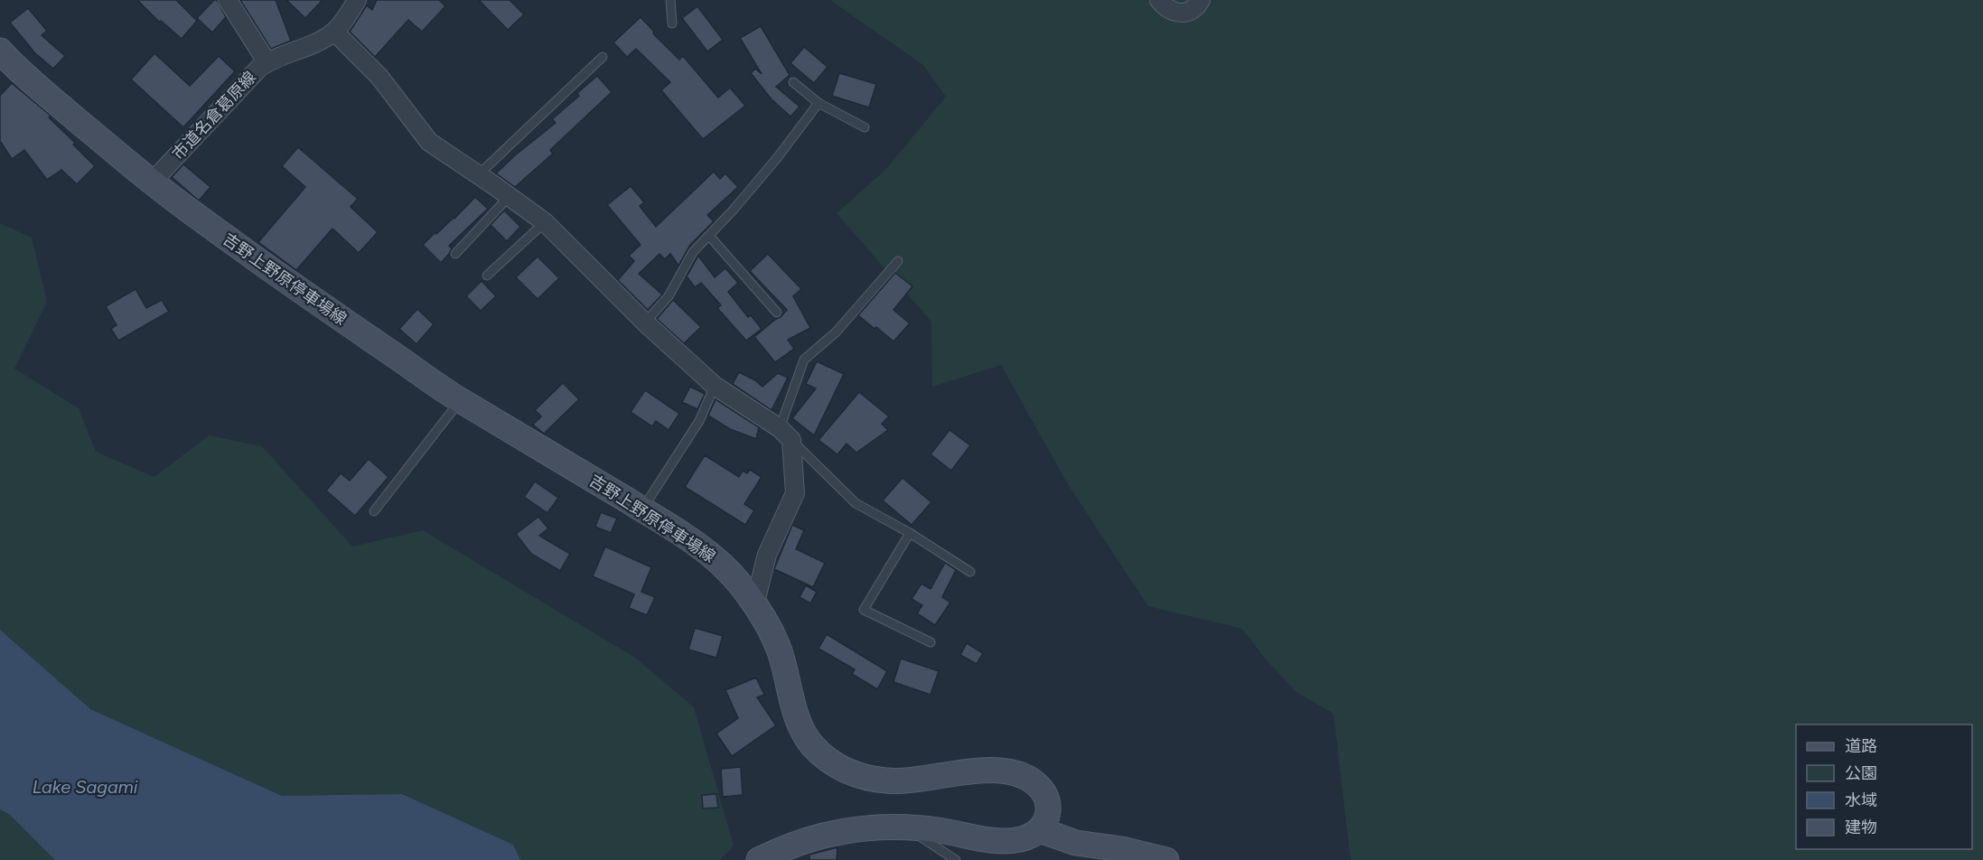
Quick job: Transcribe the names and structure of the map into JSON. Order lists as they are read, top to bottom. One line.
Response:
{"streets":{"main road":["吉野上野原停車場線"],"street":["市道名倉葛原線"]},"crossings":[["市道名倉葛原線","吉野上野原停車場線"]],"water":["Lake Sagami"],"legend":["道路","公園","水域","建物"]}
